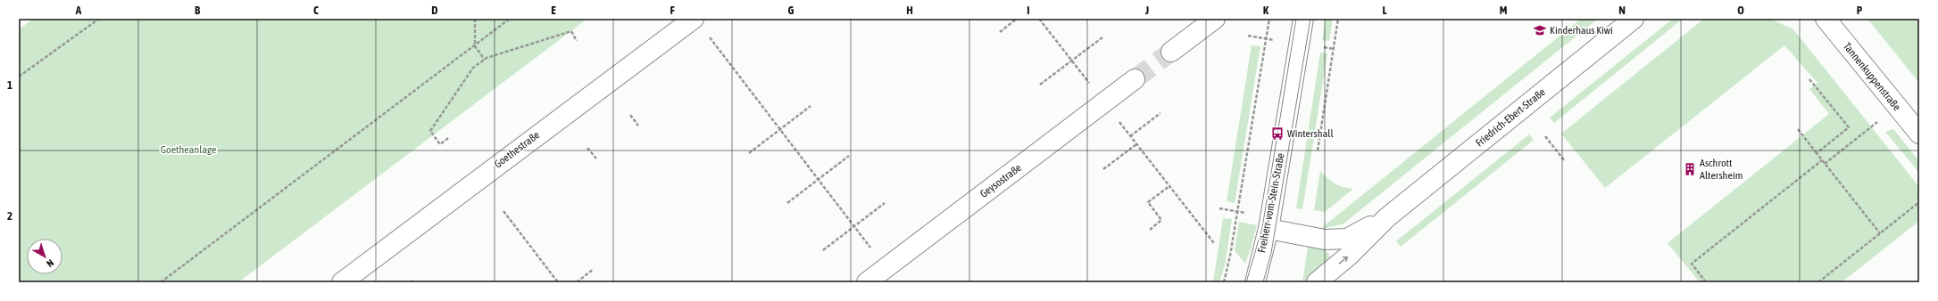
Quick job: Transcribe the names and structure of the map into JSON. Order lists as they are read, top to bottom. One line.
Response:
{"streets":{"street":["Tannenkuppenstraße","Friedrich-Ebert-Straße","Goethestraße","Geysostraße","Freiherr-vom-Stein-Straße"]},"crossings":[["Friedrich-Ebert-Straße","Freiherr-vom-Stein-Straße"]],"parks":["Goetheanlage"],"places":{"school or university":["Kinderhaus Kiwi"],"bus stop":["Wintershall"],"building":["Aschrott Altersheim"]},"north":"bottom right","grid":{"columns":["A","B","C","D","E","F","G","H","I","J","K","L","M","N","O","P"],"rows":["1","2"]}}
